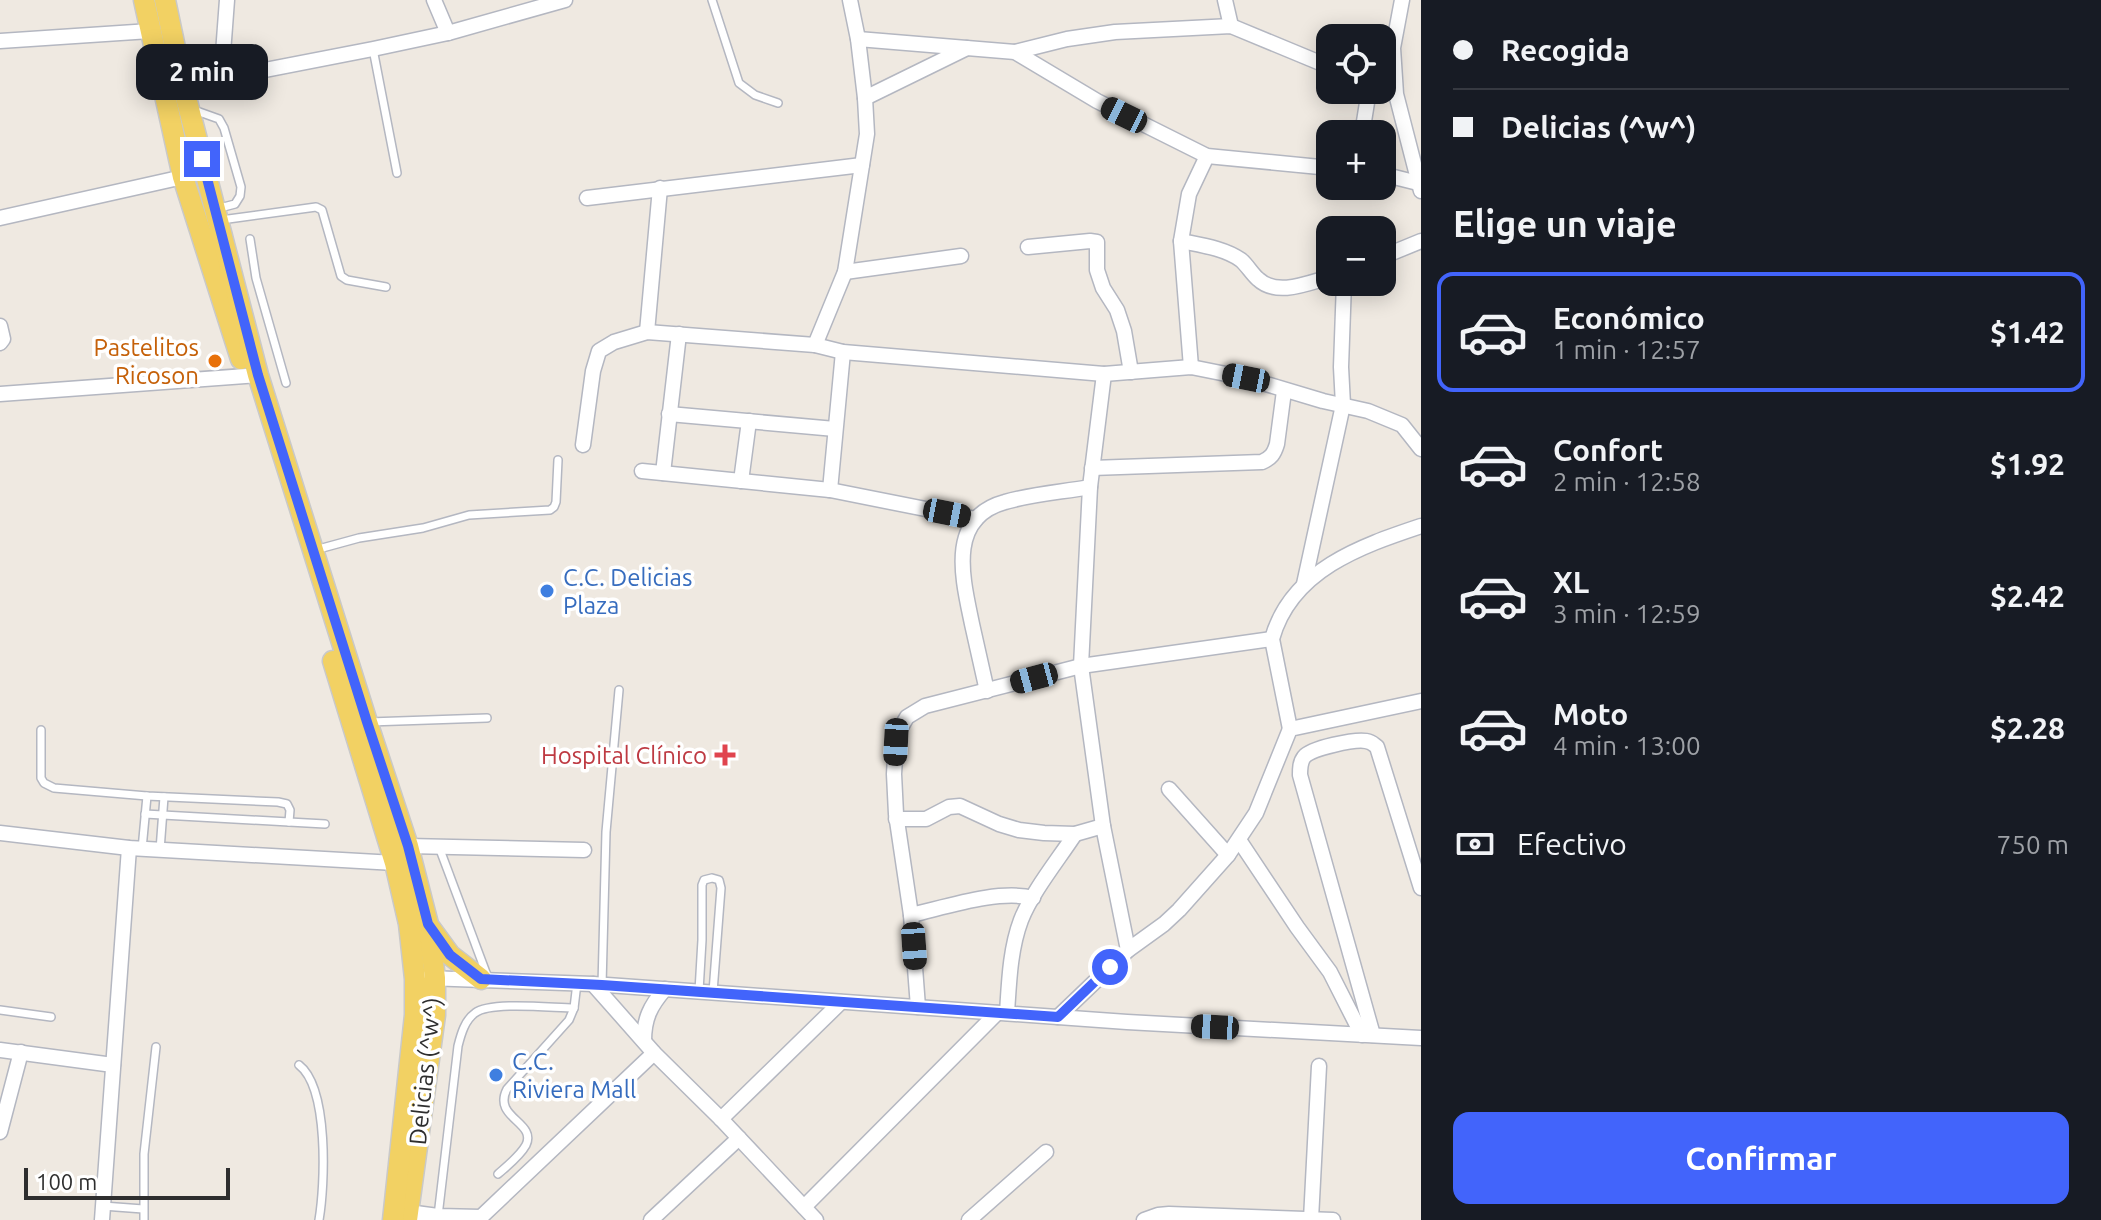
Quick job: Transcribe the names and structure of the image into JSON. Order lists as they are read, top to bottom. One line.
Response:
{"streets":{"main road":["Delicias (^w^)"]},"places":{"other":["Pastelitos Ricoson","C.C. Delicias Plaza","C.C. Riviera Mall"],"health":["Hospital Clínico"]},"scale_bar":"100 m","page":{"banner":["Recogida","Delicias (^w^)"],"map_buttons":["+","−"],"bubble":"2 min","heading":"Elige un viaje","list":[{"name":"Económico","note":"1 min · 12:57","value":"$1.42"},{"name":"Confort","note":"2 min · 12:58","value":"$1.92"},{"name":"XL","note":"3 min · 12:59","value":"$2.42"},{"name":"Moto","note":"4 min · 13:00","value":"$2.28"}],"pay":["Efectivo","750 m"],"buttons":"Confirmar","scale":"100 m"}}
